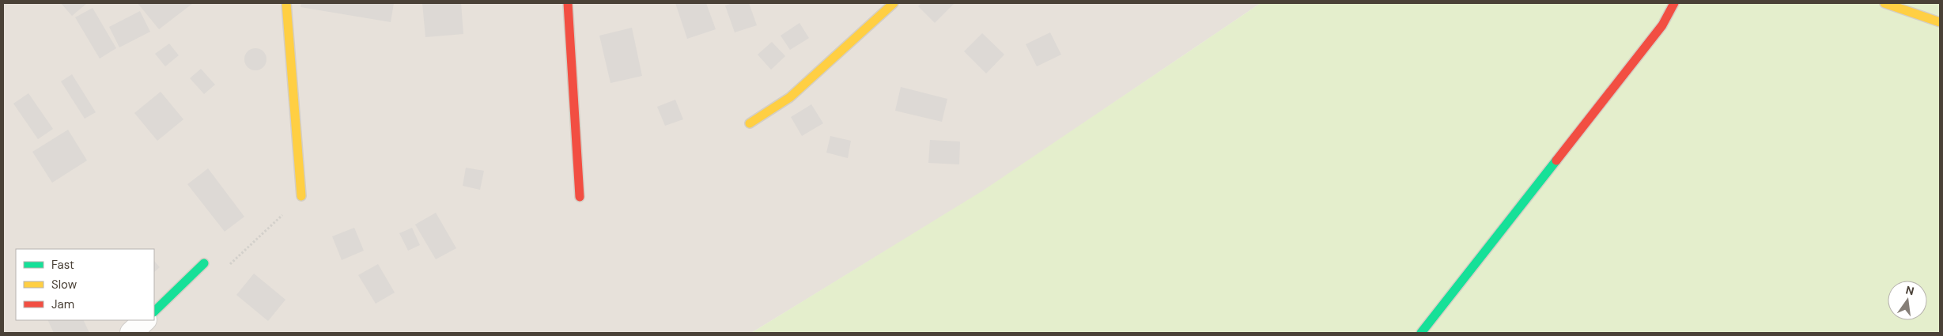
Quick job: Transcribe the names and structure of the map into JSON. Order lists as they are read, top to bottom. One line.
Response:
{"legend":["Fast","Slow","Jam"],"north":"top"}
